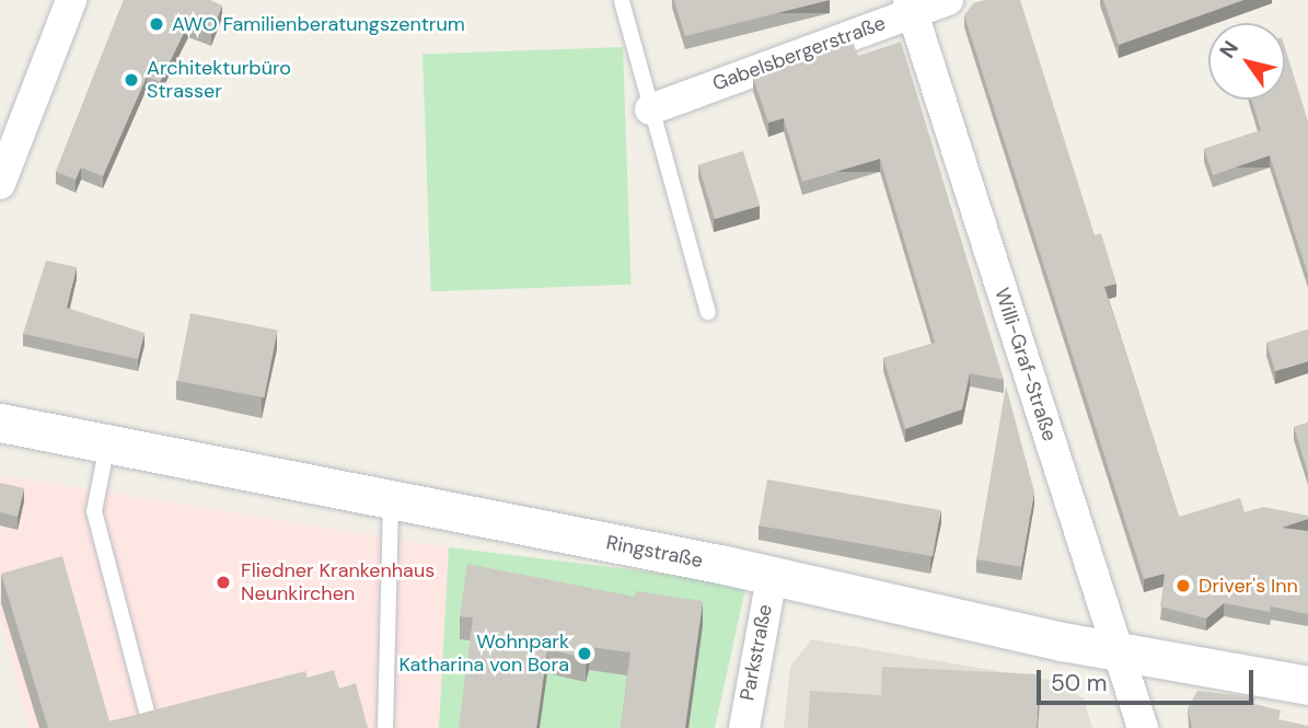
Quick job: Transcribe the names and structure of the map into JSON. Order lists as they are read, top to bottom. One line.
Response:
{"streets":{"street":["Gabelsbergerstraße","Willi-Graf-Straße","Ringstraße","Parkstraße"]},"crossings":[["Gabelsbergerstraße","Willi-Graf-Straße"],["Willi-Graf-Straße","Ringstraße"],["Ringstraße","Parkstraße"]],"places":["AWO Familienberatungszentrum","Architekturbüro Strasser","Fliedner Krankenhaus Neunkirchen","Driver's Inn","Wohnpark Katharina von Bora"],"scale_bar":"50 m","north":"top left"}
